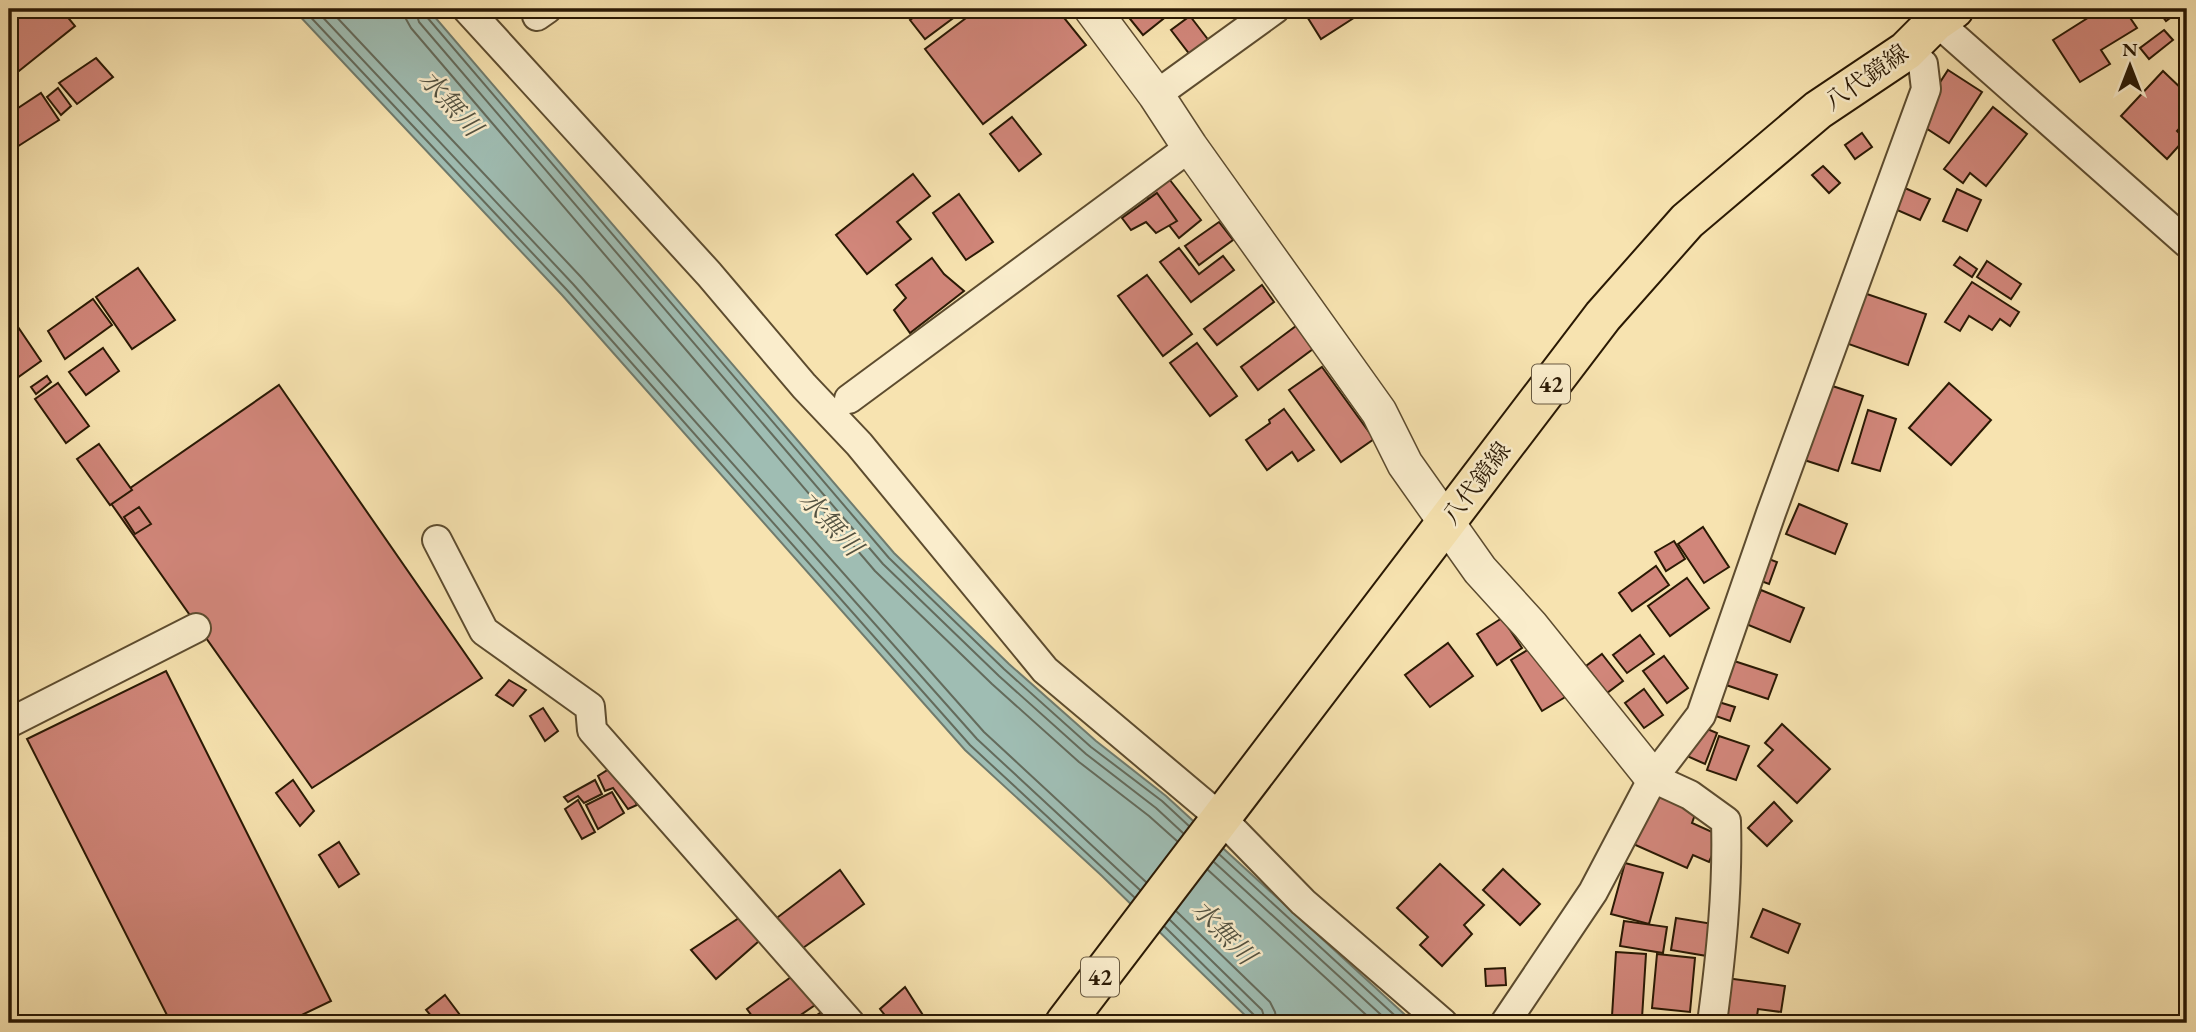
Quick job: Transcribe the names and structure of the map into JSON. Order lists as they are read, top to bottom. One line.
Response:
{"streets":{"main road":["八代鏡線","42"]},"water":["水無川"],"north":"top"}
